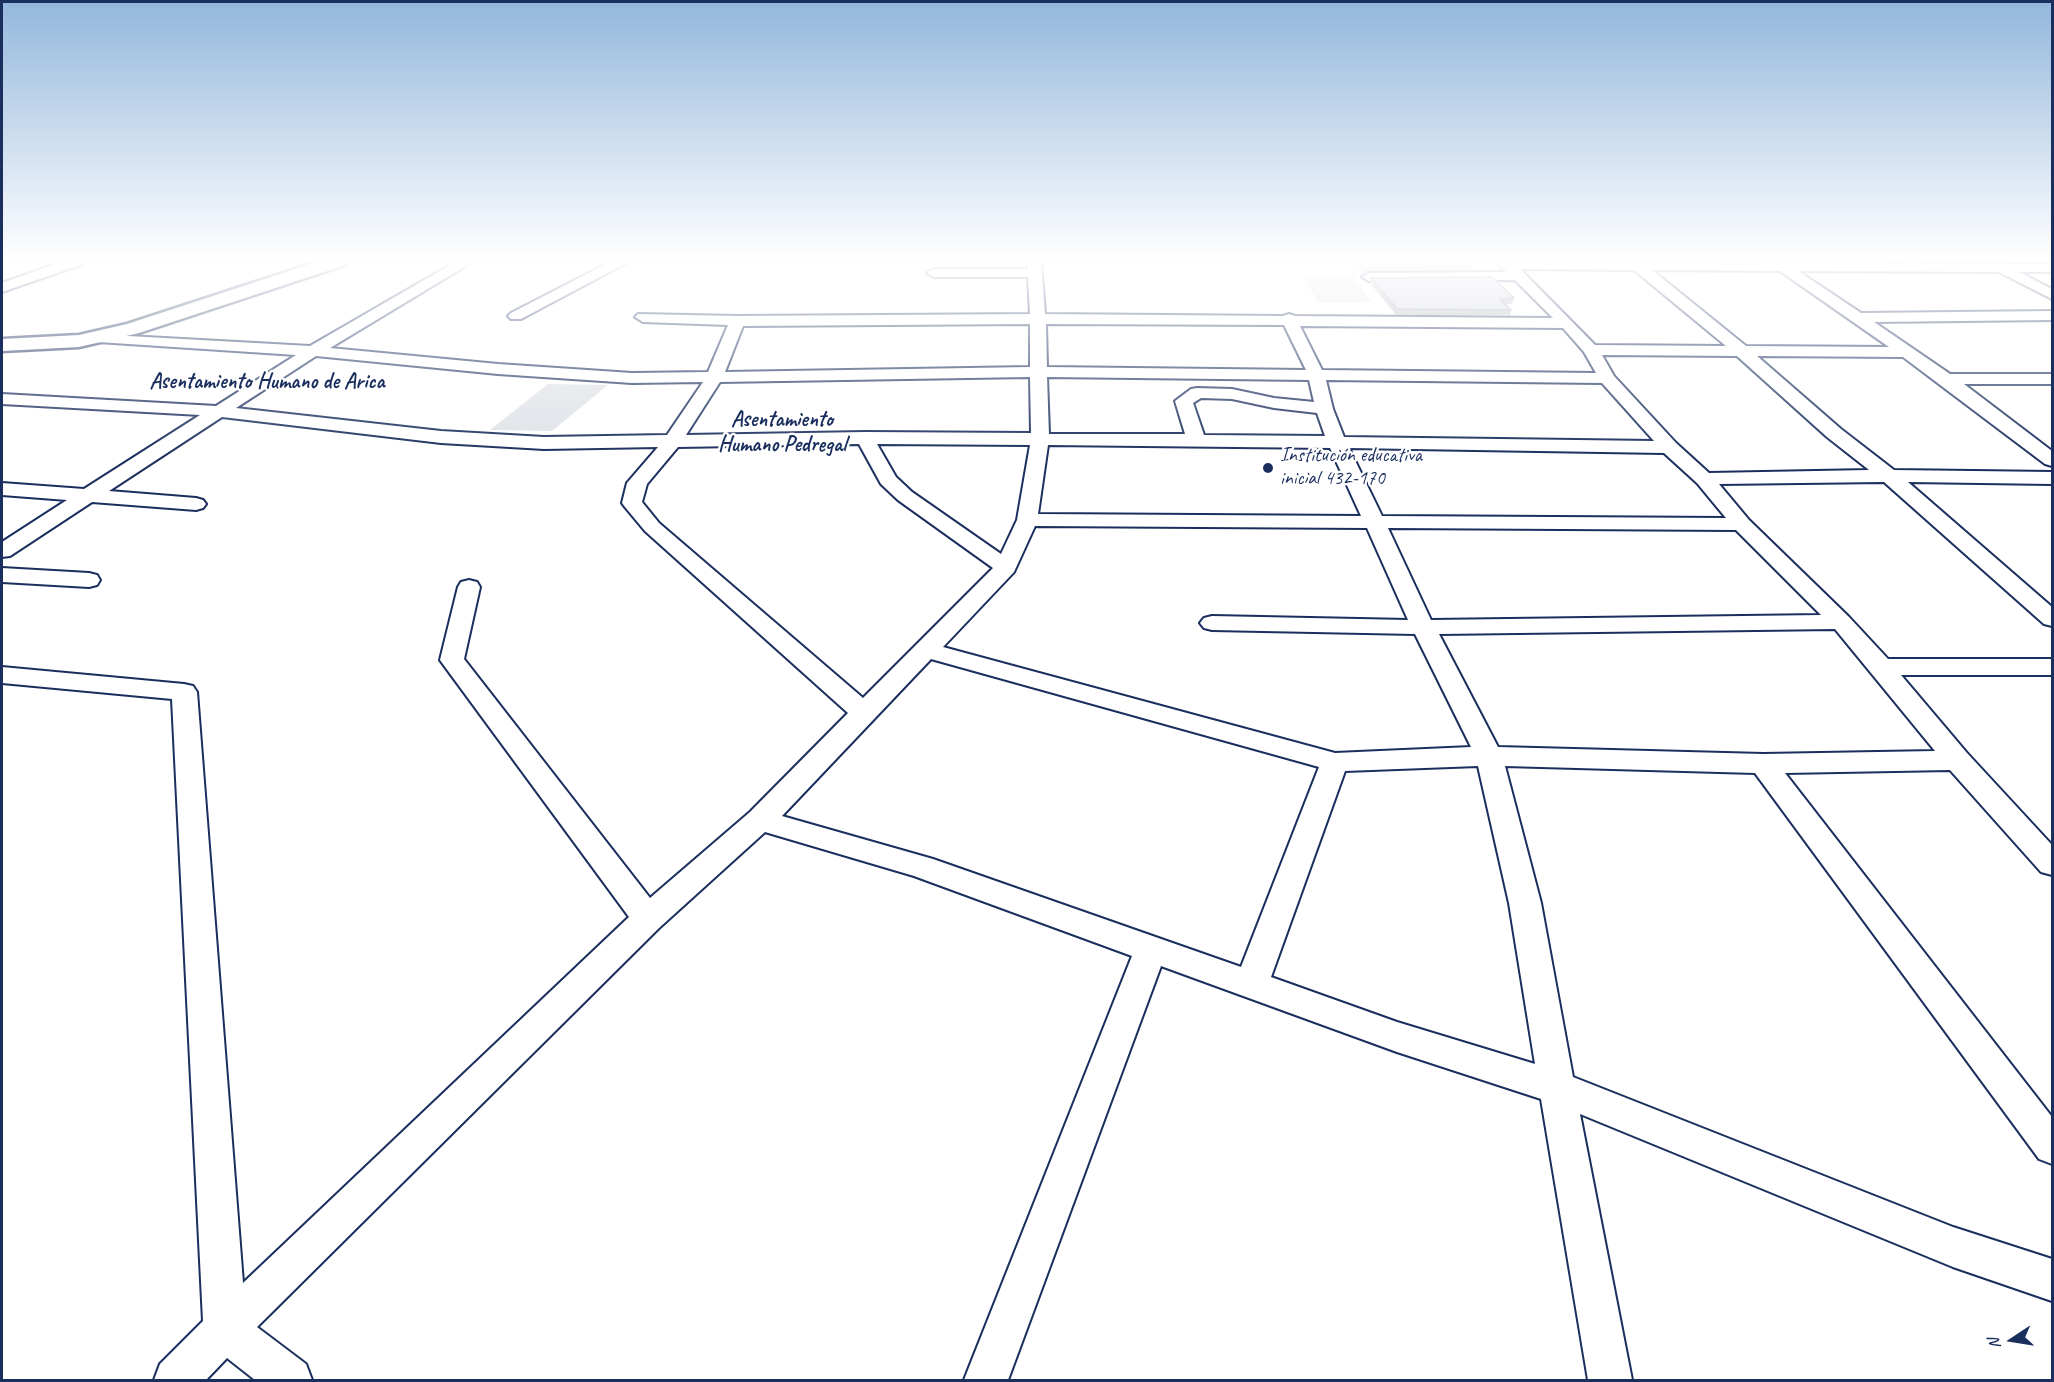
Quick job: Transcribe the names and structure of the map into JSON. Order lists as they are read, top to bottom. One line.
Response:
{"districts":["Asentamiento Humano de Arica","Asentamiento Humano Pedregal"],"places":["Institución educativa inicial 432-170"],"north":"left"}
